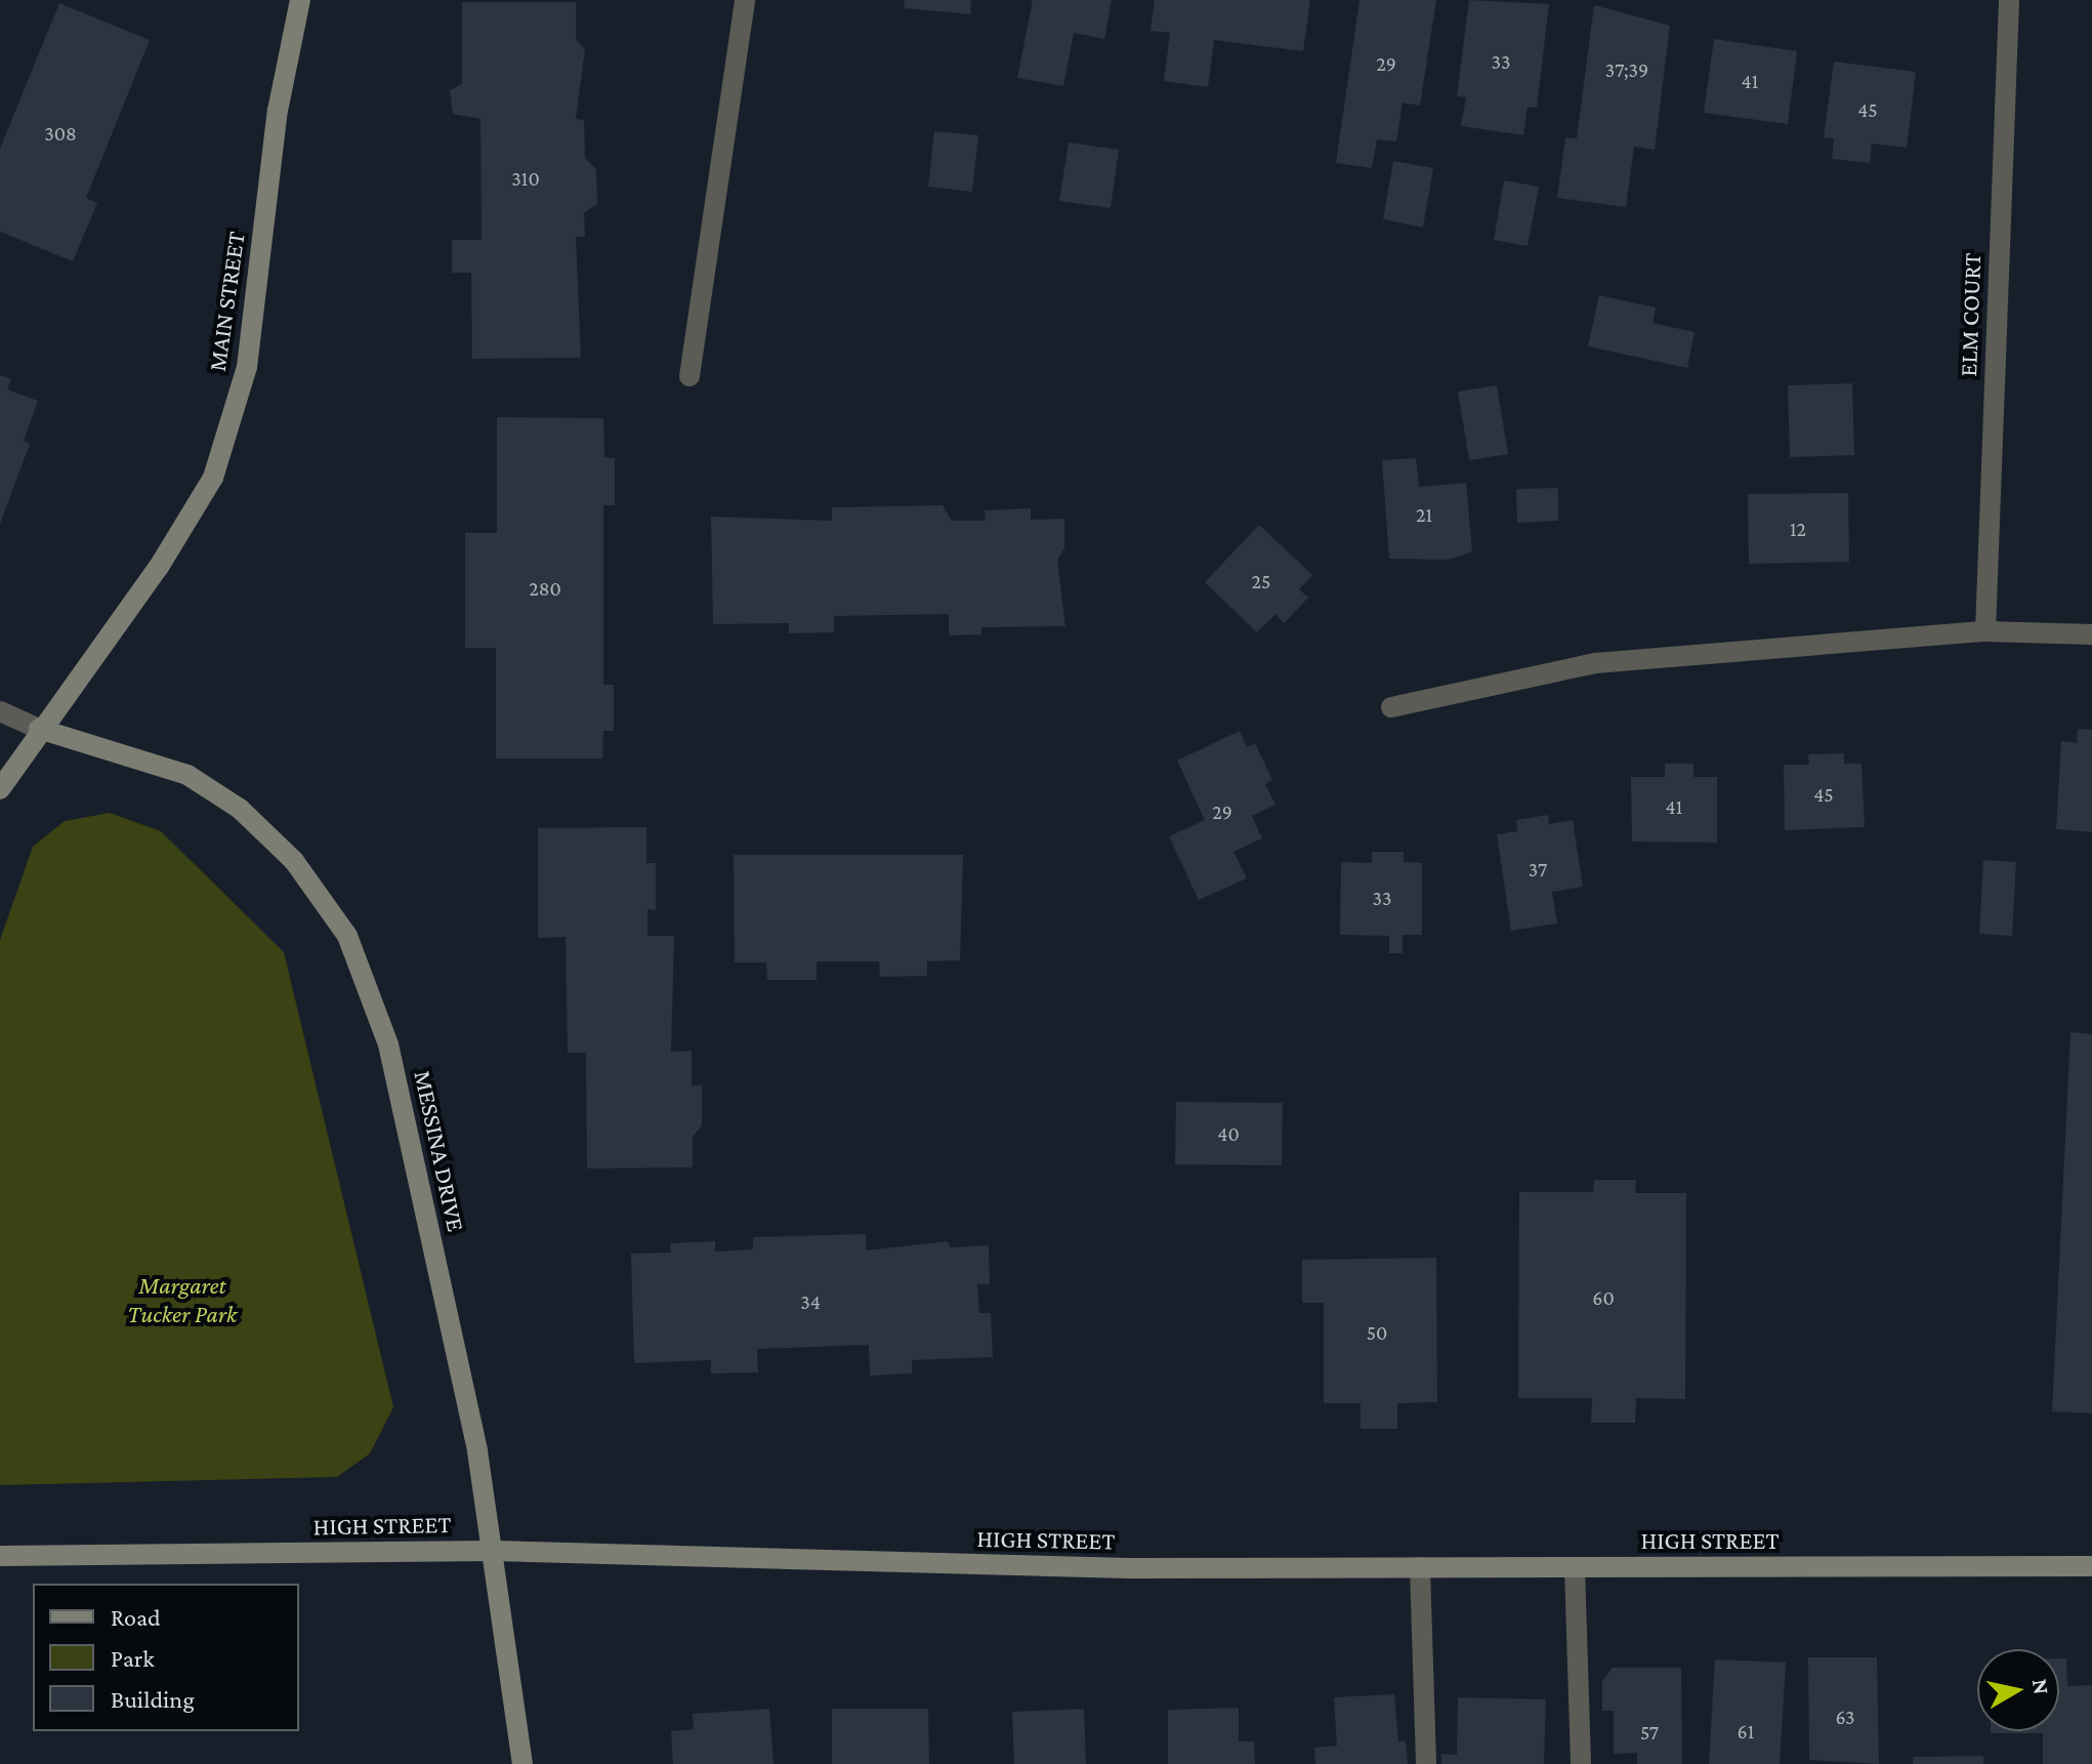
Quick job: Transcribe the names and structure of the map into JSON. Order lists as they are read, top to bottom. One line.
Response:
{"streets":{"main road":["MAIN STREET","MESSINA DRIVE","HIGH STREET"],"street":["ELM COURT"]},"crossings":[["MAIN STREET","MESSINA DRIVE"],["MESSINA DRIVE","HIGH STREET"]],"parks":["Margaret Tucker Park"],"house_numbers":["33","29","37;39","41","45","308","310","21","12","25","280","45","41","29","37","33","40","60","34","50","63","61","57"],"legend":["Road","Park","Building"],"north":"right"}
